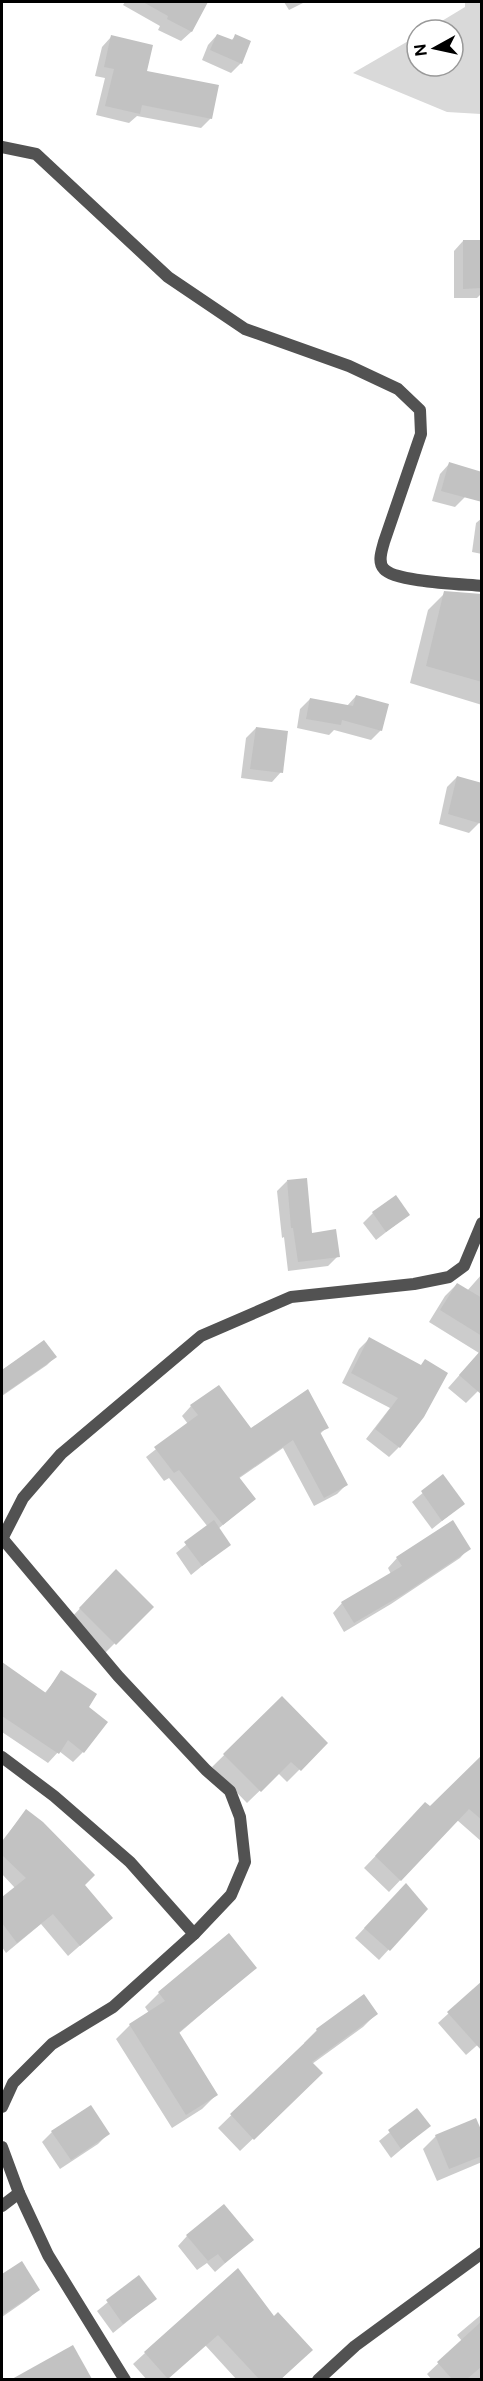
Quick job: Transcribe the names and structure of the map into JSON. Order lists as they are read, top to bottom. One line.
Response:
{"north":"left"}
